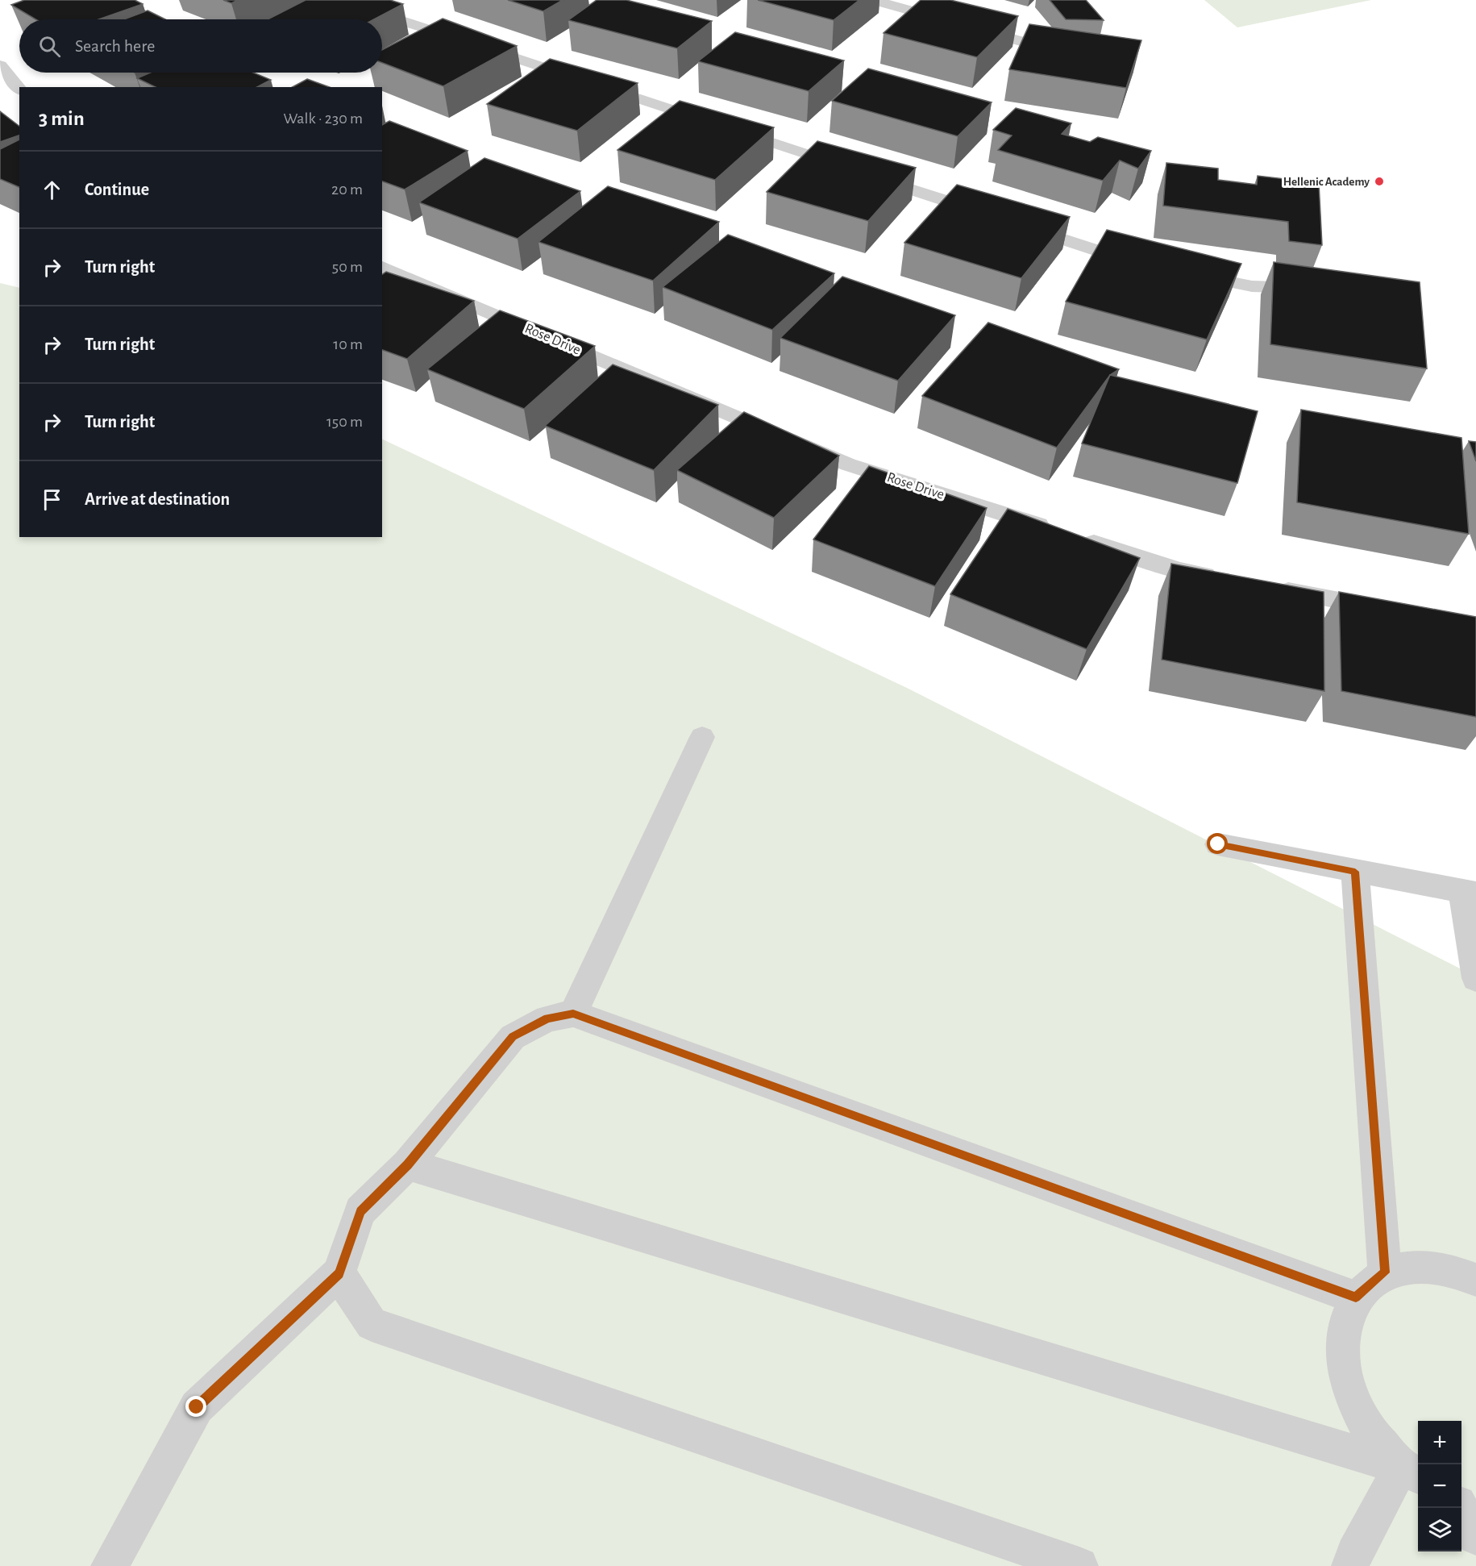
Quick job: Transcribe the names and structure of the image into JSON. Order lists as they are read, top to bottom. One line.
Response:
{"streets":{"lane":["Rose Drive"]},"places":["Hellenic Academy"],"page":{"search":"Search here","heading":["3 min","Walk · 230 m"],"list":[["Continue","20 m"],["Turn right","50 m"],["Turn right","10 m"],["Turn right","150 m"],"Arrive at destination"],"map_buttons":["+","−"]}}
